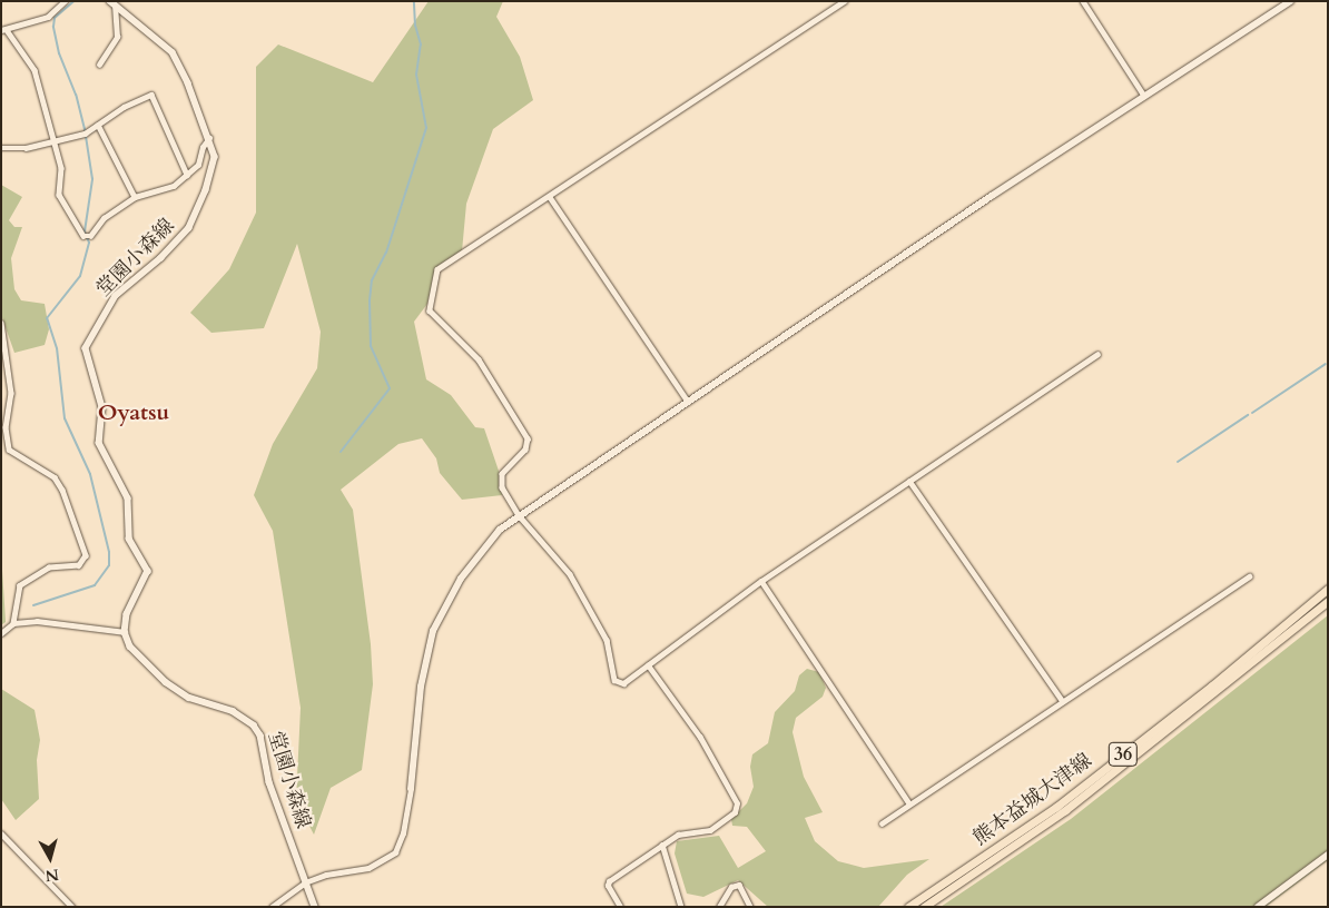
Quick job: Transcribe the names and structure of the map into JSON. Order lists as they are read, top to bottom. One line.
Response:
{"streets":{"main road":["36","熊本益城大津線"],"street":["堂園小森線"]},"districts":["Oyatsu"],"north":"bottom"}
